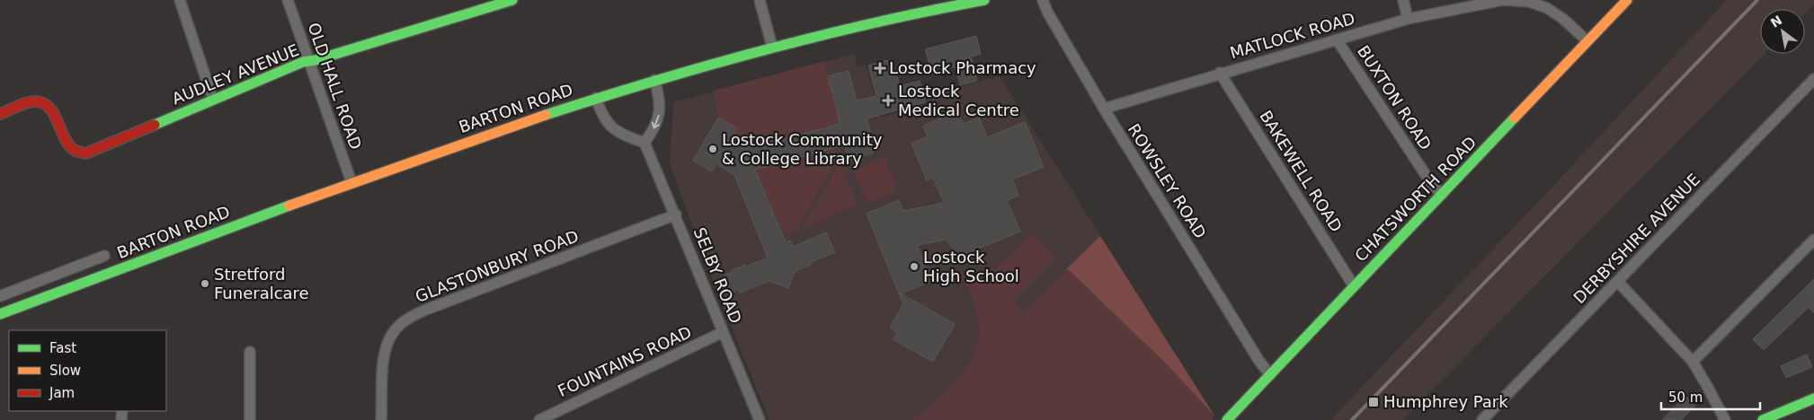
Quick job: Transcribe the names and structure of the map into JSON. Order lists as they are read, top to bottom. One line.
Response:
{"streets":{"street":["MATLOCK ROAD","AUDLEY AVENUE","OLD HALL ROAD","BUXTON ROAD","BARTON ROAD","BAKEWELL ROAD","ROWSLEY ROAD","CHATSWORTH ROAD","DERBYSHIRE AVENUE","GLASTONBURY ROAD","SELBY ROAD","FOUNTAINS ROAD"]},"crossings":[["MATLOCK ROAD","BUXTON ROAD"],["MATLOCK ROAD","BAKEWELL ROAD"],["MATLOCK ROAD","ROWSLEY ROAD"],["MATLOCK ROAD","CHATSWORTH ROAD"],["AUDLEY AVENUE","OLD HALL ROAD"],["OLD HALL ROAD","BARTON ROAD"],["BUXTON ROAD","CHATSWORTH ROAD"],["BAKEWELL ROAD","CHATSWORTH ROAD"],["ROWSLEY ROAD","CHATSWORTH ROAD"],["GLASTONBURY ROAD","SELBY ROAD"],["SELBY ROAD","FOUNTAINS ROAD"]],"places":{"health":["Lostock Pharmacy","Lostock Medical Centre"],"other":["Lostock Community & College Library","Lostock High School","Stretford Funeralcare"],"transit":["Humphrey Park"]},"legend":["Fast","Slow","Jam"],"scale_bar":"50 m","north":"top left"}
